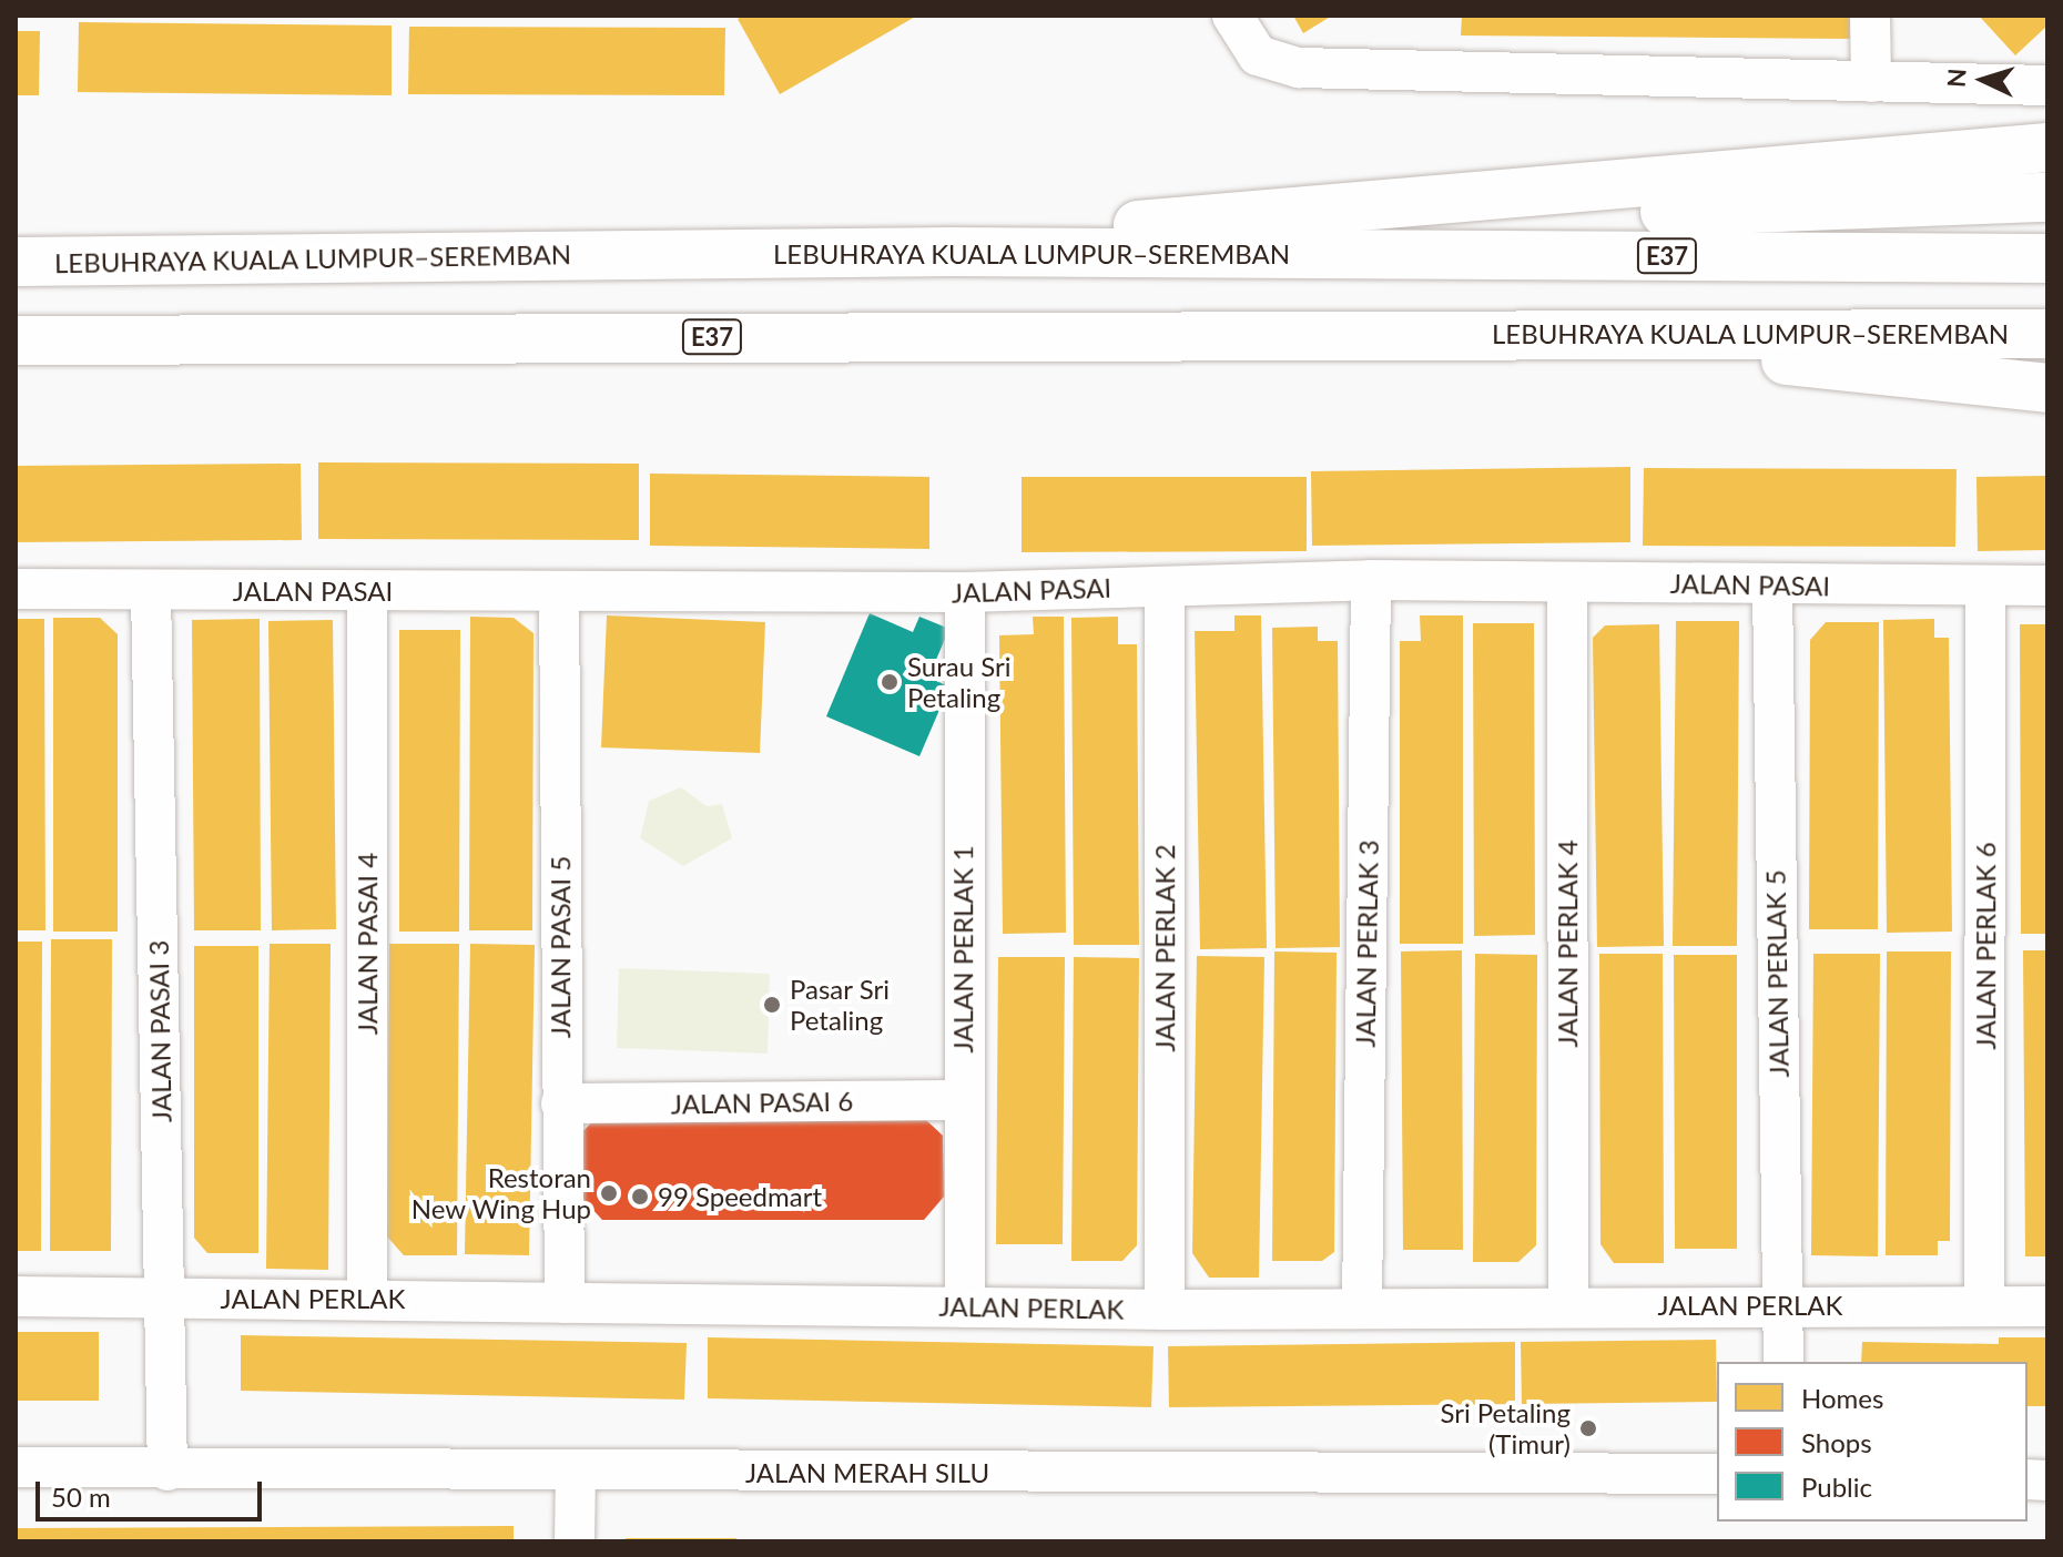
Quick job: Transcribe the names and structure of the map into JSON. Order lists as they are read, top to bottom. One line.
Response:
{"streets":{"highway":["LEBUHRAYA KUALA LUMPUR–SEREMBAN","E37"],"street":["JALAN PASAI","JALAN PASAI 4","JALAN PERLAK 3","JALAN PERLAK 4","JALAN PERLAK 6","JALAN PASAI 5","JALAN PERLAK 2","JALAN PERLAK 1","JALAN PERLAK 5","JALAN PASAI 3","JALAN PASAI 6","JALAN PERLAK","JALAN MERAH SILU"]},"crossings":[["JALAN PASAI","JALAN PASAI 4"],["JALAN PASAI","JALAN PERLAK 3"],["JALAN PASAI","JALAN PERLAK 4"],["JALAN PASAI","JALAN PERLAK 6"],["JALAN PASAI","JALAN PASAI 5"],["JALAN PASAI","JALAN PERLAK 2"],["JALAN PASAI","JALAN PERLAK 1"],["JALAN PASAI","JALAN PERLAK 5"],["JALAN PASAI","JALAN PASAI 3"],["JALAN PASAI 4","JALAN PERLAK"],["JALAN PERLAK 3","JALAN PERLAK"],["JALAN PERLAK 4","JALAN PERLAK"],["JALAN PERLAK 6","JALAN PERLAK"],["JALAN PASAI 5","JALAN PASAI 6"],["JALAN PASAI 5","JALAN PERLAK"],["JALAN PERLAK 2","JALAN PERLAK"],["JALAN PERLAK 1","JALAN PASAI 6"],["JALAN PERLAK 1","JALAN PERLAK"],["JALAN PERLAK 5","JALAN PERLAK"],["JALAN PASAI 3","JALAN PERLAK"],["JALAN PASAI 3","JALAN MERAH SILU"]],"places":["Surau Sri Petaling","Pasar Sri Petaling","Restoran New Wing Hup","99 Speedmart","Sri Petaling (Timur)"],"legend":["Homes","Shops","Public"],"scale_bar":"50 m","north":"left"}
